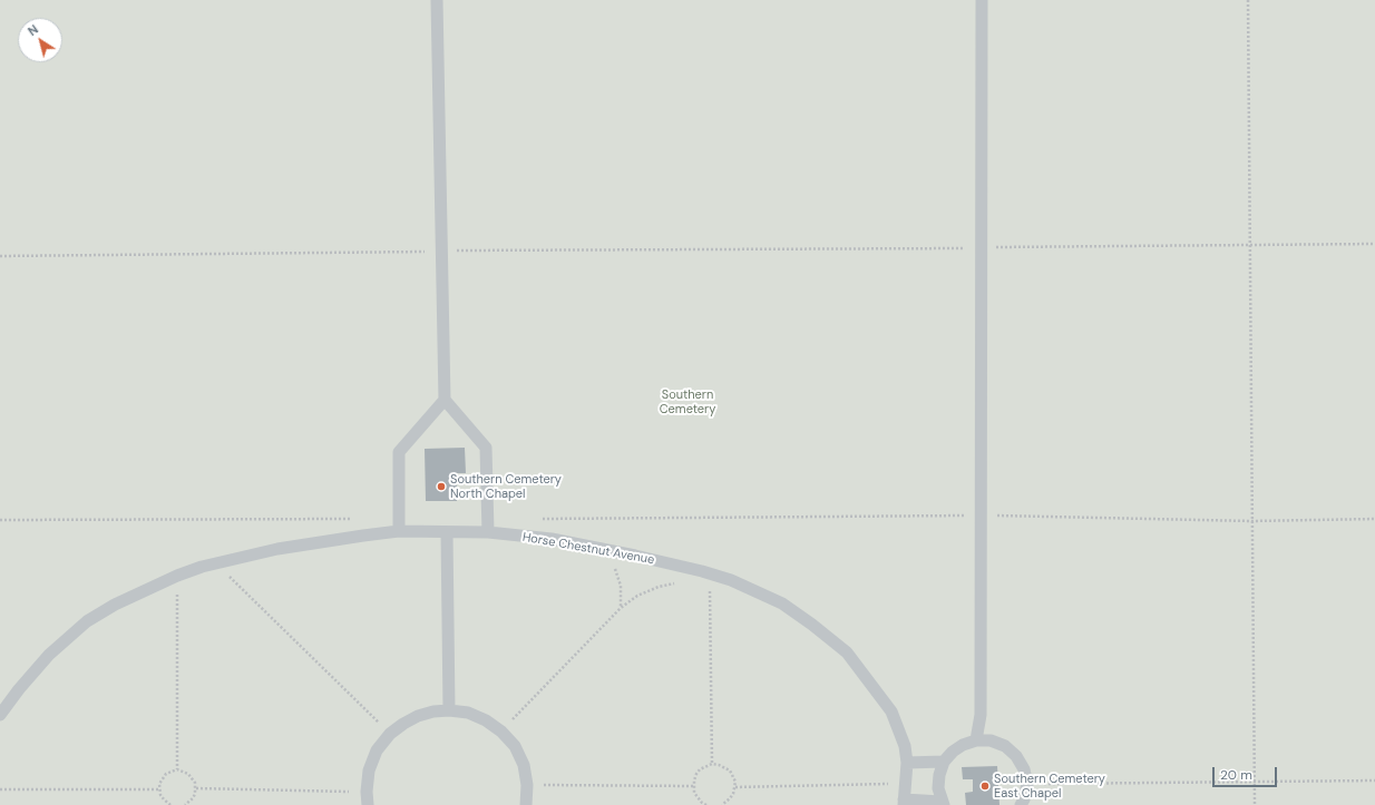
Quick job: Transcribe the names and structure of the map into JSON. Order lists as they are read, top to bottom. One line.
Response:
{"streets":{"lane":["Horse Chestnut Avenue"]},"parks":["Southern Cemetery"],"places":["Southern Cemetery North Chapel","Southern Cemetery East Chapel"],"scale_bar":"20 m","north":"top left"}
